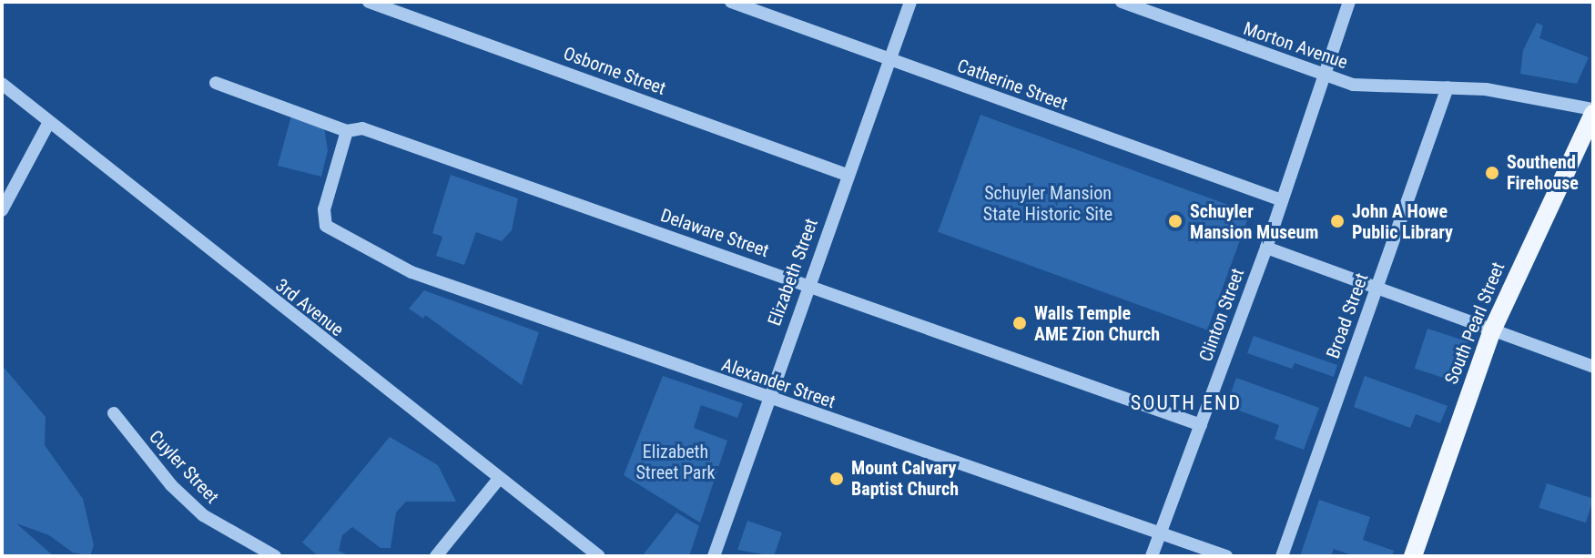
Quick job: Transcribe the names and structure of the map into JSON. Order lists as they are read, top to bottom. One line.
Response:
{"streets":{"main road":["South Pearl Street"],"street":["Morton Avenue","Osborne Street","Catherine Street","Delaware Street","Elizabeth Street","3rd Avenue","Clinton Street","Broad Street","Alexander Street","Cuyler Street"]},"crossings":[["Morton Avenue","Clinton Street"],["Morton Avenue","Broad Street"],["Morton Avenue","South Pearl Street"],["Osborne Street","Elizabeth Street"],["Catherine Street","Elizabeth Street"],["Catherine Street","Clinton Street"],["Delaware Street","Elizabeth Street"],["Delaware Street","Clinton Street"],["Delaware Street","Alexander Street"],["Elizabeth Street","Alexander Street"],["Clinton Street","Alexander Street"]],"districts":["SOUTH END"],"parks":["Schuyler Mansion State Historic Site","Elizabeth Street Park"],"places":["Southend Firehouse","Schuyler Mansion Museum","John A Howe Public Library","Walls Temple AME Zion Church","Mount Calvary Baptist Church"]}
